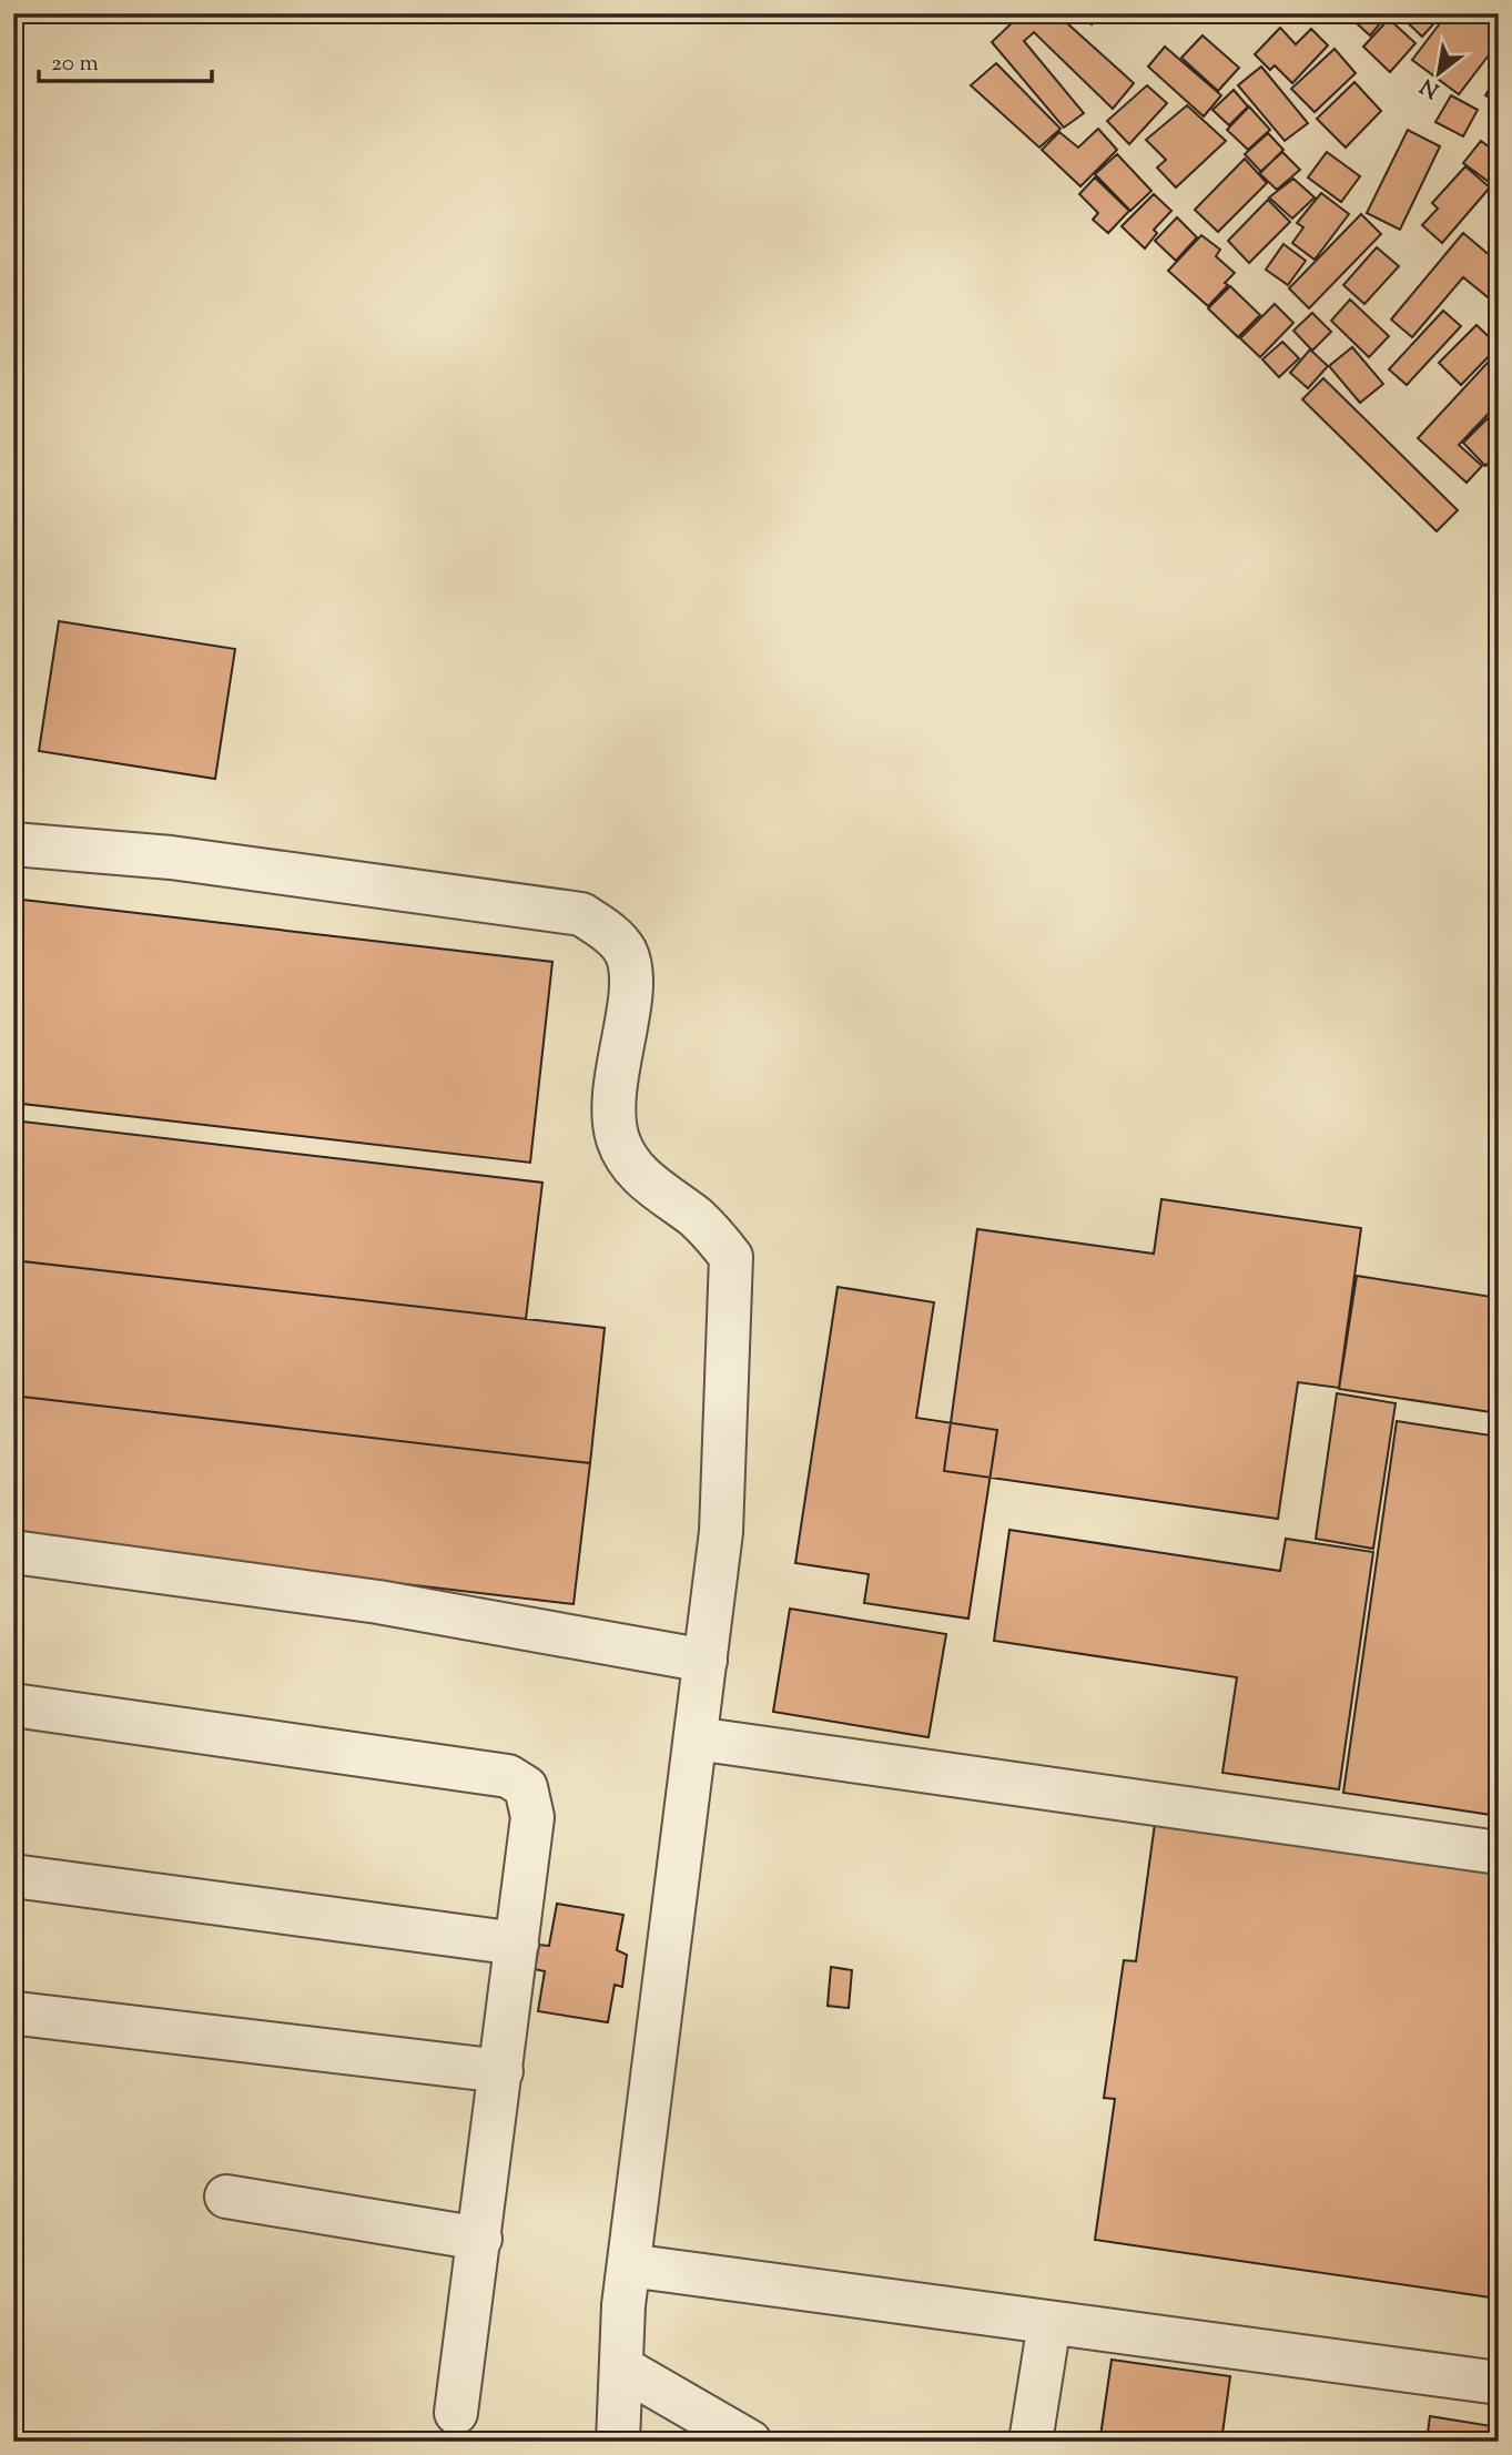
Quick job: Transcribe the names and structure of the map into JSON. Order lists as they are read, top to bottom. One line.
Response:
{"scale_bar":"20 m","north":"bottom left"}
